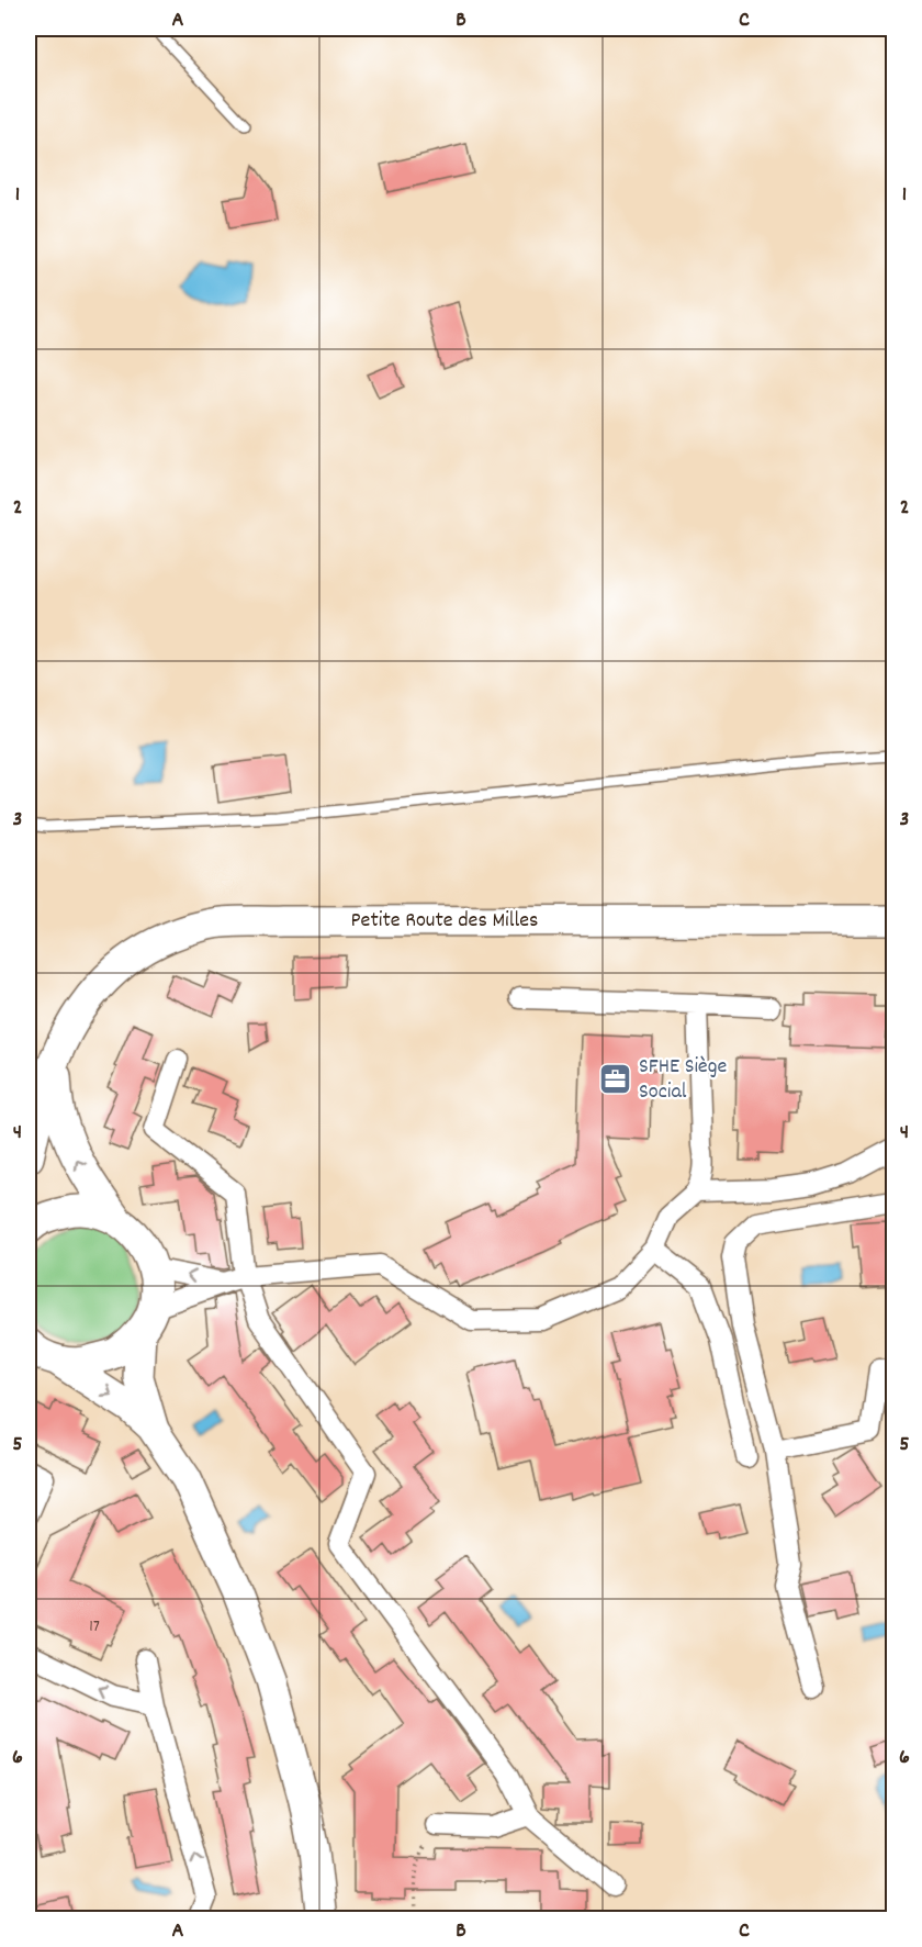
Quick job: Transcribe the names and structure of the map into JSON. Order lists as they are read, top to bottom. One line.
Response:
{"streets":{"main road":["Petite Route des Milles"]},"places":{"office":["SFHE Siège Social"]},"house_numbers":["17"],"grid":{"columns":["A","B","C"],"rows":["1","2","3","4","5","6"]}}
